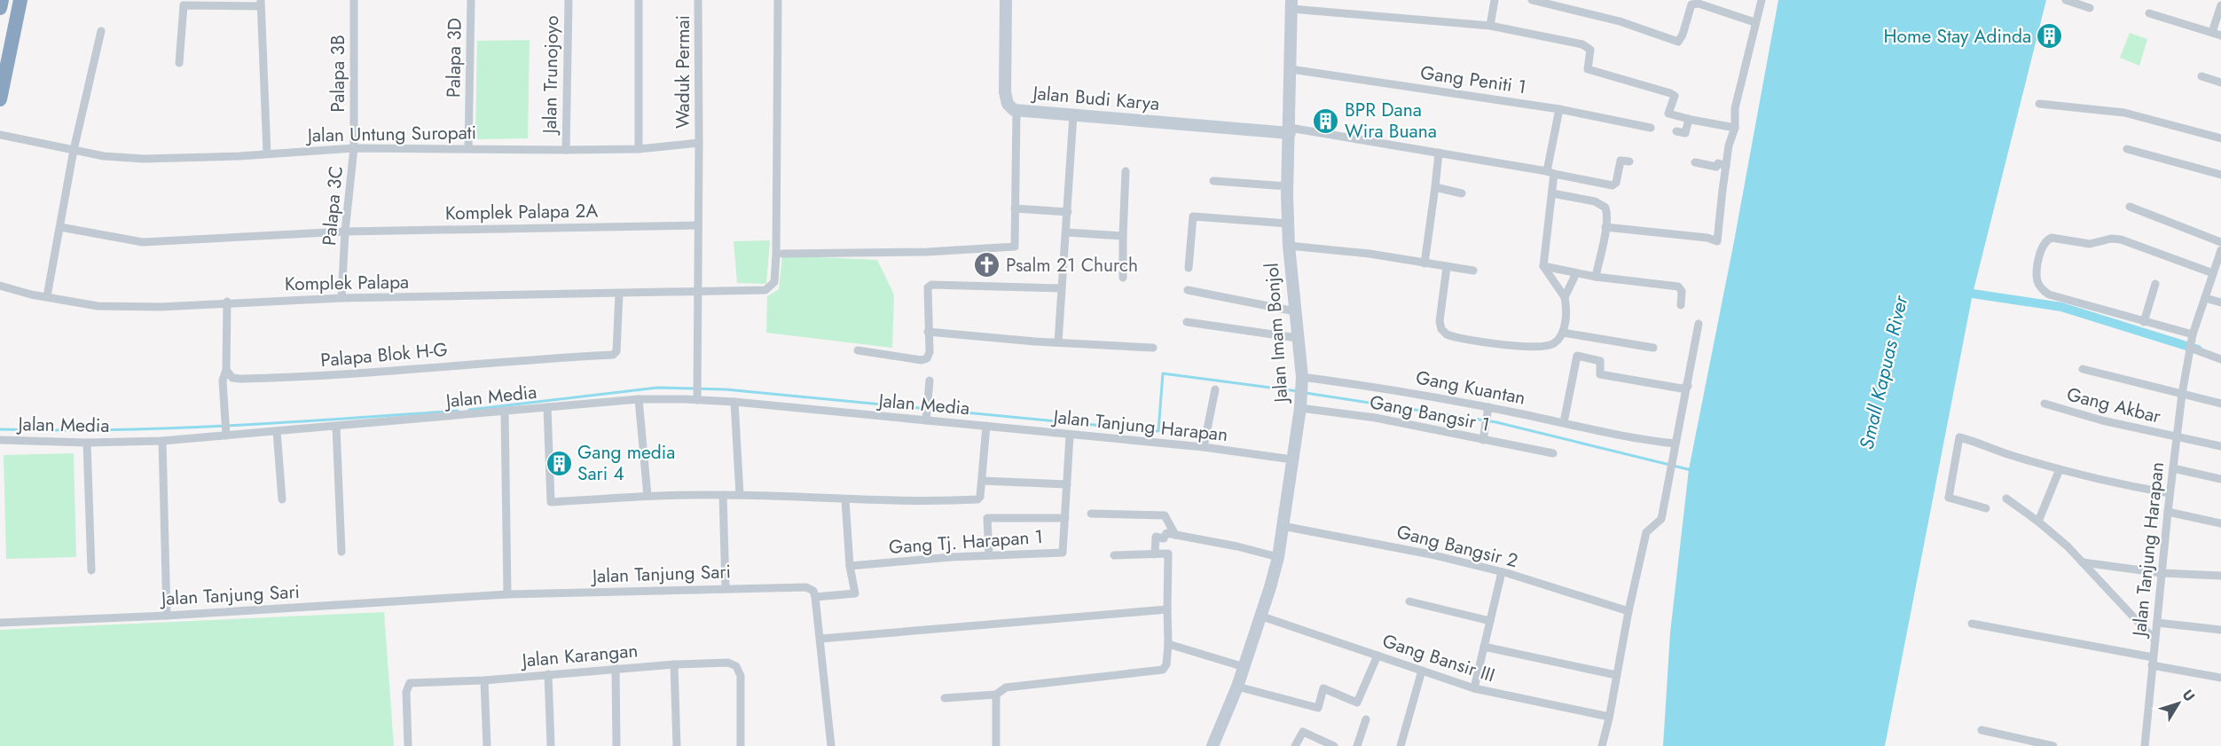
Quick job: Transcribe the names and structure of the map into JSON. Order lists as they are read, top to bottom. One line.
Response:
{"streets":{"main road":["Jalan Budi Karya","Jalan Imam Bonjol"],"street":["Palapa 3D","Waduk Permai","Palapa 3B","Jalan Trunojoyo","Gang Peniti 1","Jalan Untung Suropati","Palapa 3C","Komplek Palapa 2A","Komplek Palapa","Palapa Blok H-G","Gang Kuantan","Jalan Media","Gang Akbar","Gang Bangsir 1","Jalan Tanjung Harapan","Gang Tj. Harapan 1","Gang Bangsir 2","Jalan Tanjung Sari","Jalan Karangan","Gang Bansir III"]},"crossings":[["Palapa 3D","Jalan Untung Suropati"],["Waduk Permai","Jalan Untung Suropati"],["Waduk Permai","Komplek Palapa 2A"],["Waduk Permai","Komplek Palapa"],["Waduk Permai","Jalan Media"],["Palapa 3B","Jalan Untung Suropati"],["Palapa 3B","Palapa 3C"],["Jalan Trunojoyo","Jalan Untung Suropati"],["Gang Peniti 1","Jalan Imam Bonjol"],["Jalan Budi Karya","Jalan Imam Bonjol"],["Jalan Untung Suropati","Palapa 3C"],["Palapa 3C","Komplek Palapa 2A"],["Palapa 3C","Komplek Palapa"],["Komplek Palapa","Palapa Blok H-G"],["Jalan Imam Bonjol","Gang Kuantan"],["Jalan Imam Bonjol","Gang Bangsir 1"],["Jalan Imam Bonjol","Jalan Tanjung Harapan"],["Jalan Imam Bonjol","Gang Bangsir 2"],["Jalan Imam Bonjol","Gang Bansir III"],["Jalan Media","Jalan Tanjung Harapan"],["Gang Akbar","Jalan Tanjung Harapan"],["Jalan Tanjung Harapan","Gang Tj. Harapan 1"]],"water":["Small Kapuas River"],"places":{"building":["Home Stay Adinda","BPR Dana Wira Buana","Gang media Sari 4"],"church":["Psalm 21 Church"]},"north":"top right"}
